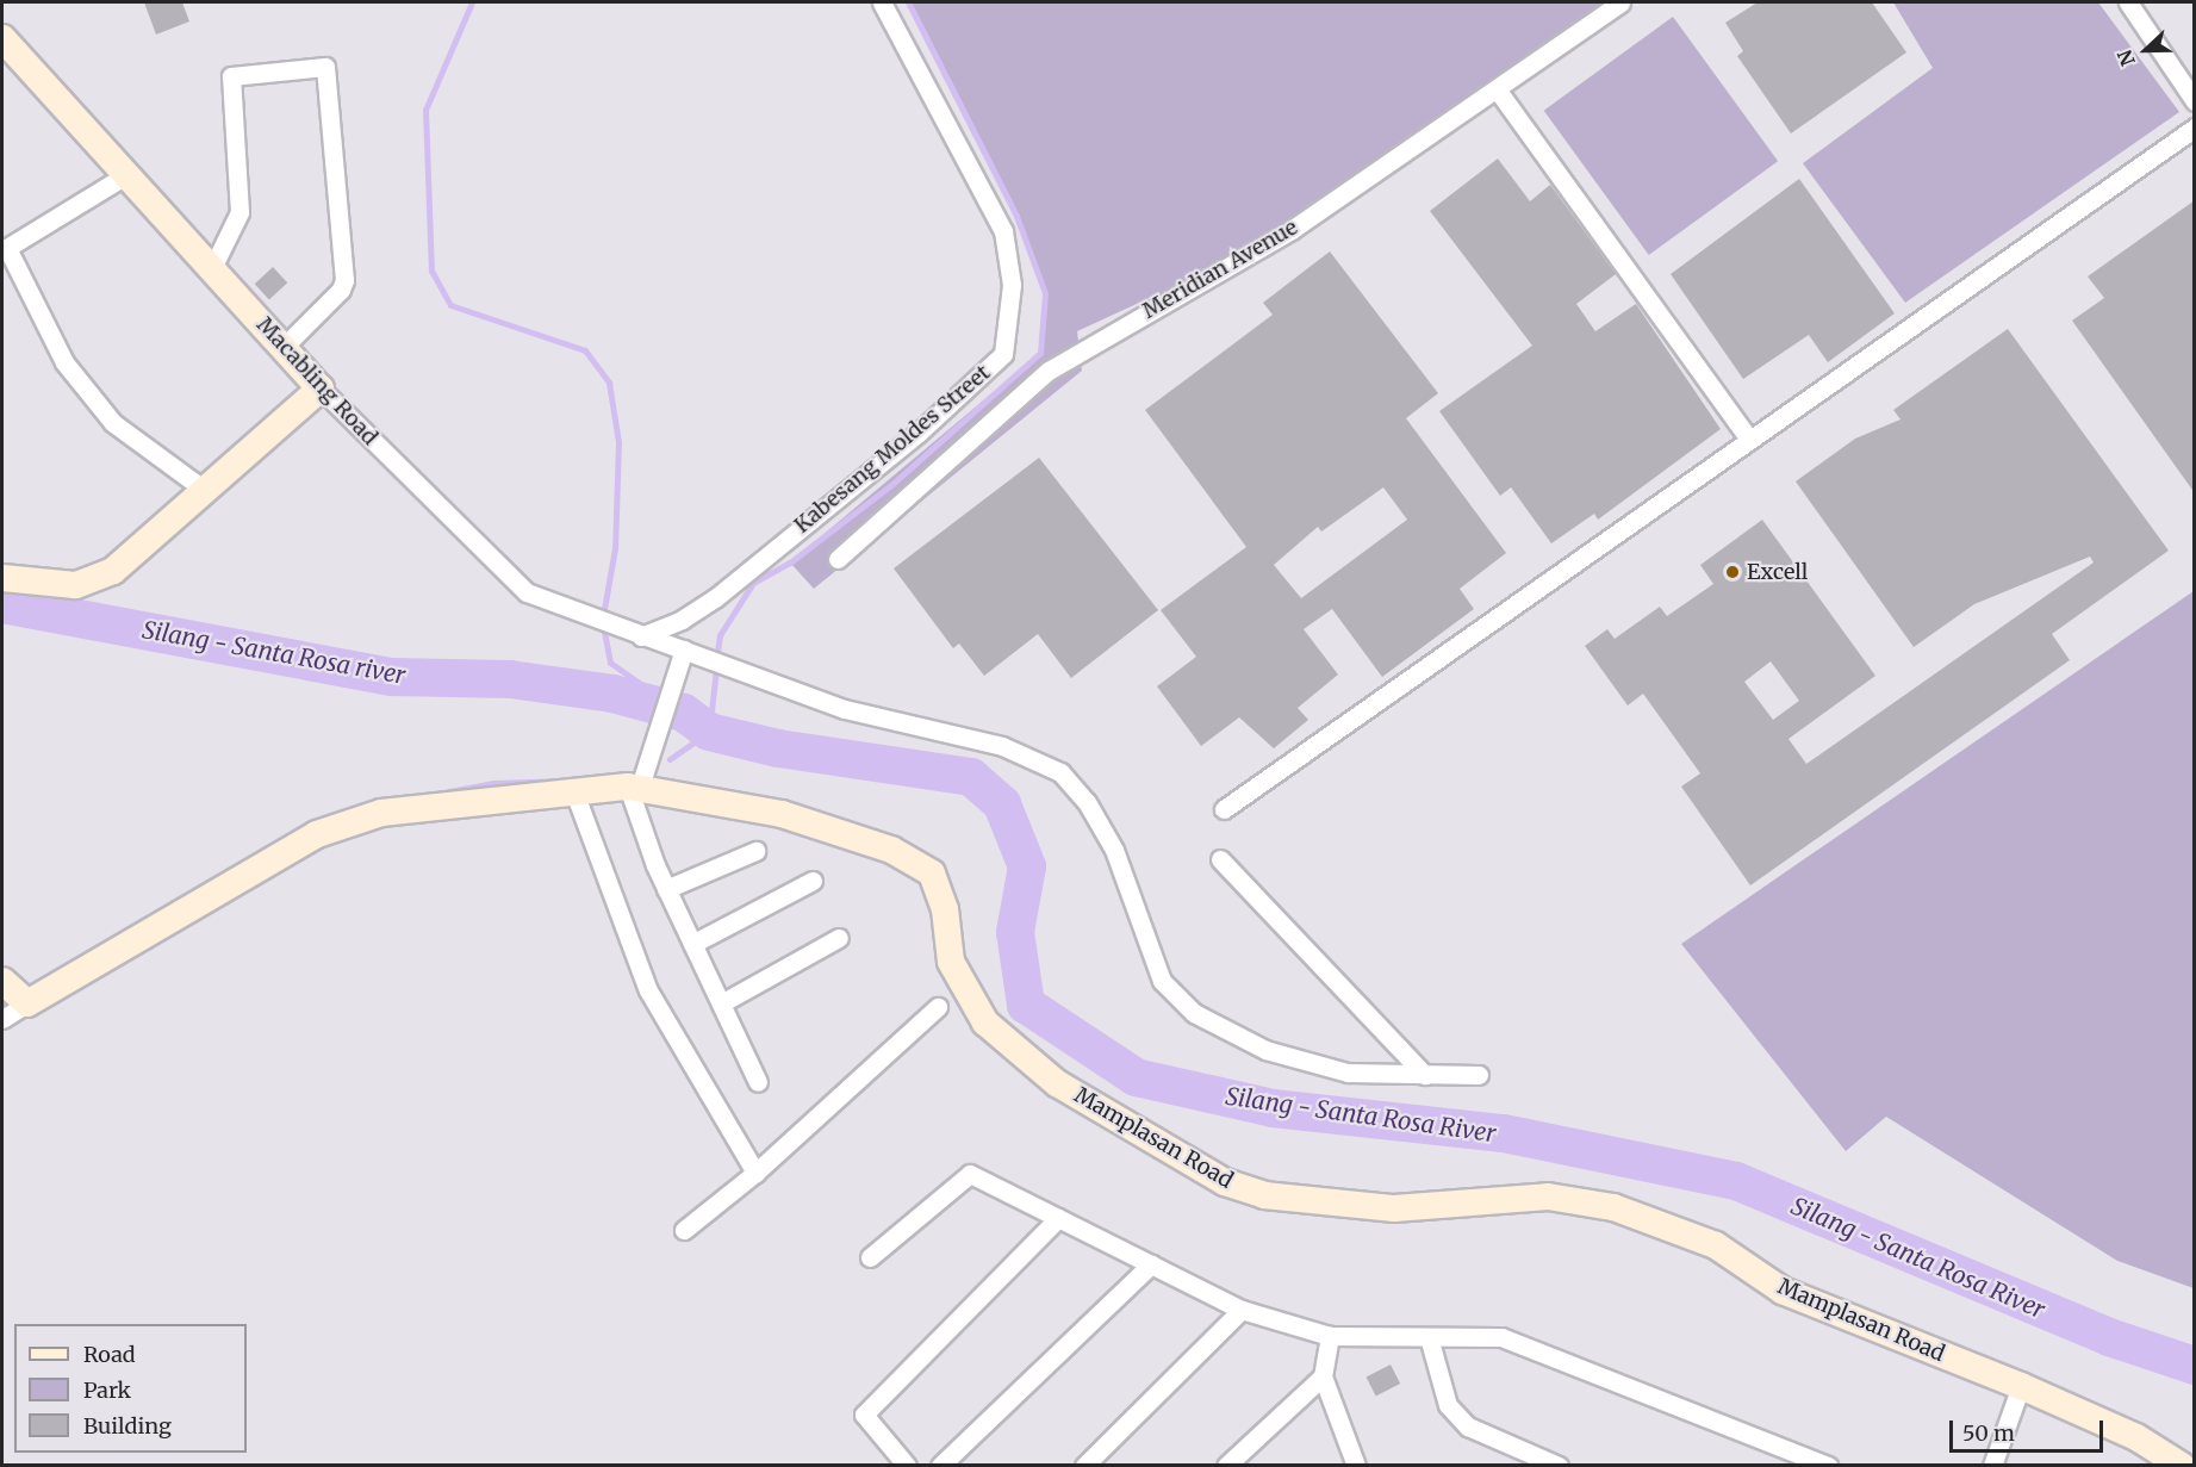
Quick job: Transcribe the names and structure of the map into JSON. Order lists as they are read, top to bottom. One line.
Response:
{"streets":{"street":["Meridian Avenue","Macabling Road","Kabesang Moldes Street","Mamplasan Road"]},"crossings":[["Macabling Road","Kabesang Moldes Street"]],"water":["Silang - Santa Rosa river","Silang - Santa Rosa River"],"places":["Excell"],"legend":["Road","Park","Building"],"scale_bar":"50 m","north":"left"}
